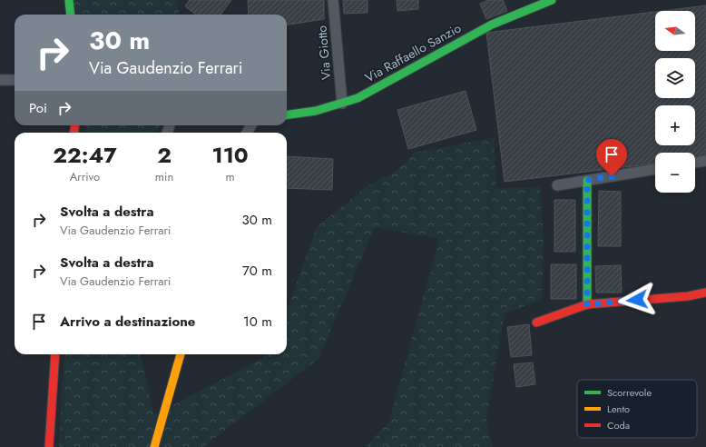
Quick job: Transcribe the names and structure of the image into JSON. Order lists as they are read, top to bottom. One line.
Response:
{"streets":{"street":["Via Giotto","Via Raffaello Sanzio"]},"crossings":[["Via Giotto","Via Raffaello Sanzio"]],"legend":["Scorrevole","Lento","Coda"],"north":"left","page":{"map_buttons":["+","−"],"turn":["30 m","Via Gaudenzio Ferrari"],"then":"Poi","eta":["22:47","Arrivo","2","min","110","m"],"list":[{"name":"Svolta a destra","note":"Via Gaudenzio Ferrari","value":"30 m"},{"name":"Svolta a destra","note":"Via Gaudenzio Ferrari","value":"70 m"},{"name":"Arrivo a destinazione","value":"10 m"}]}}
